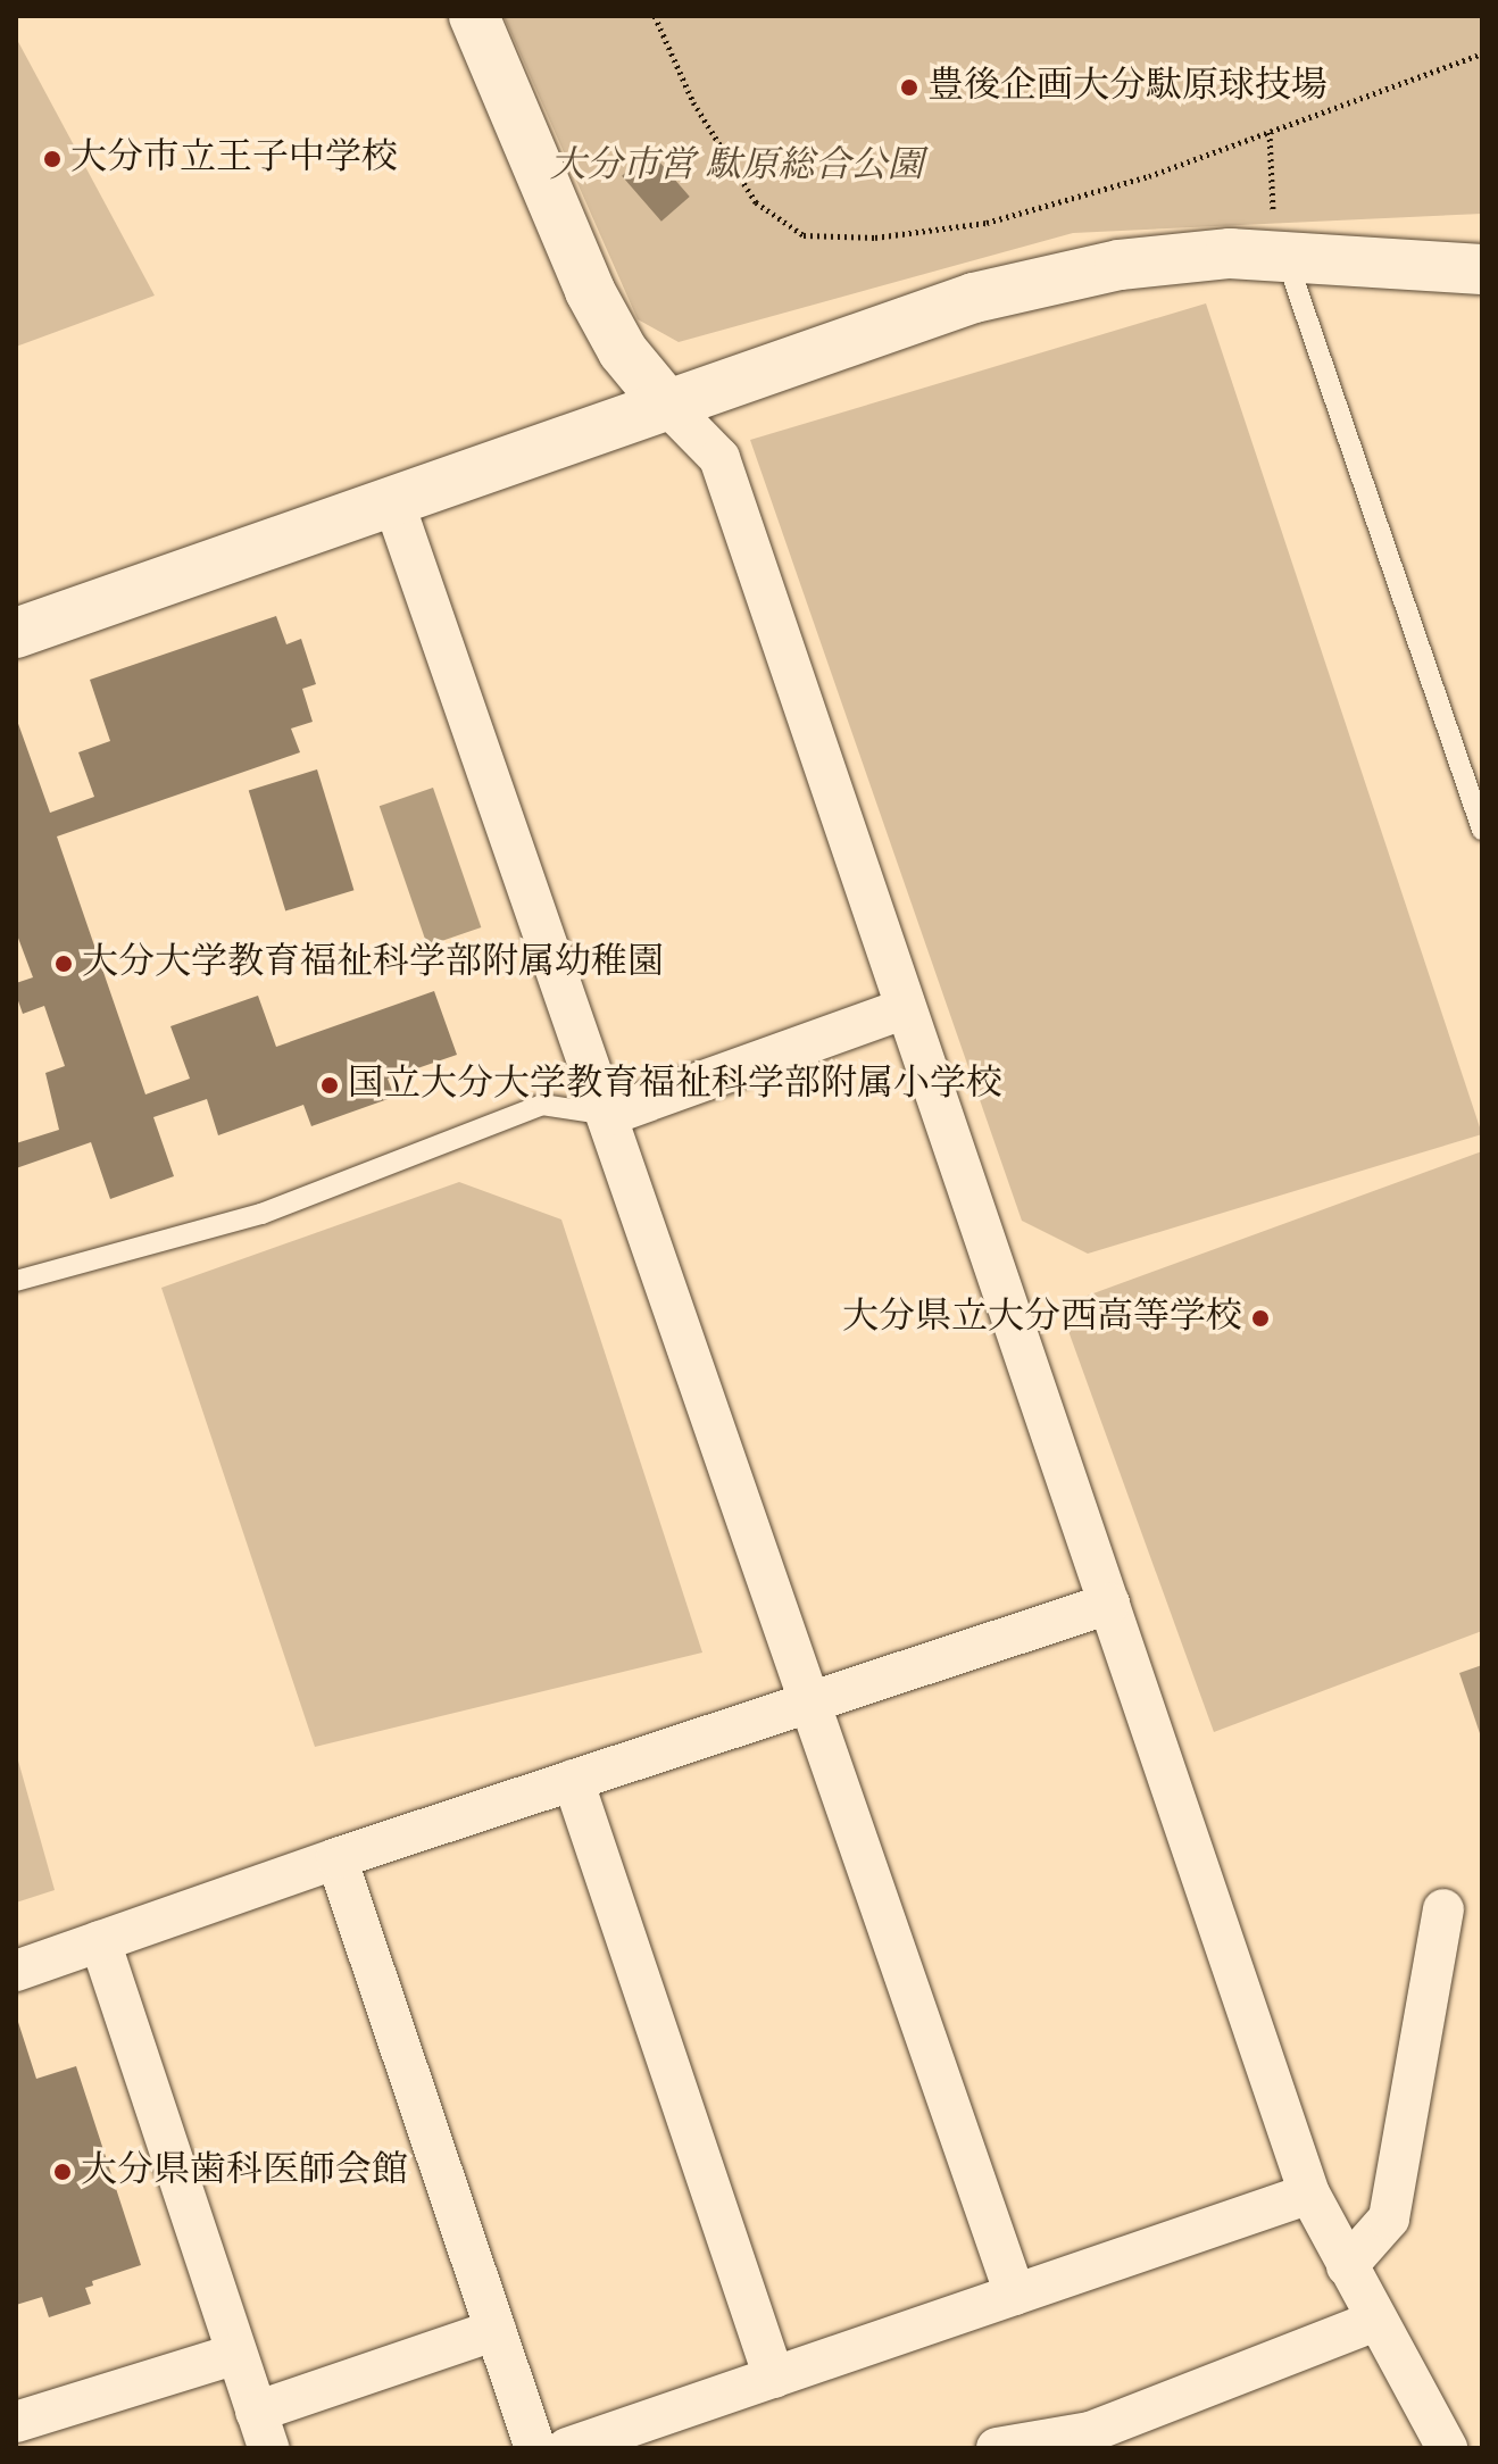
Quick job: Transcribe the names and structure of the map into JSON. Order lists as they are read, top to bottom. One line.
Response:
{"parks":["大分市営 駄原総合公園"],"places":["豊後企画大分駄原球技場","大分市立王子中学校","大分大学教育福祉科学部附属幼稚園","国立大分大学教育福祉科学部附属小学校","大分県立大分西高等学校","大分県歯科医師会館"]}
